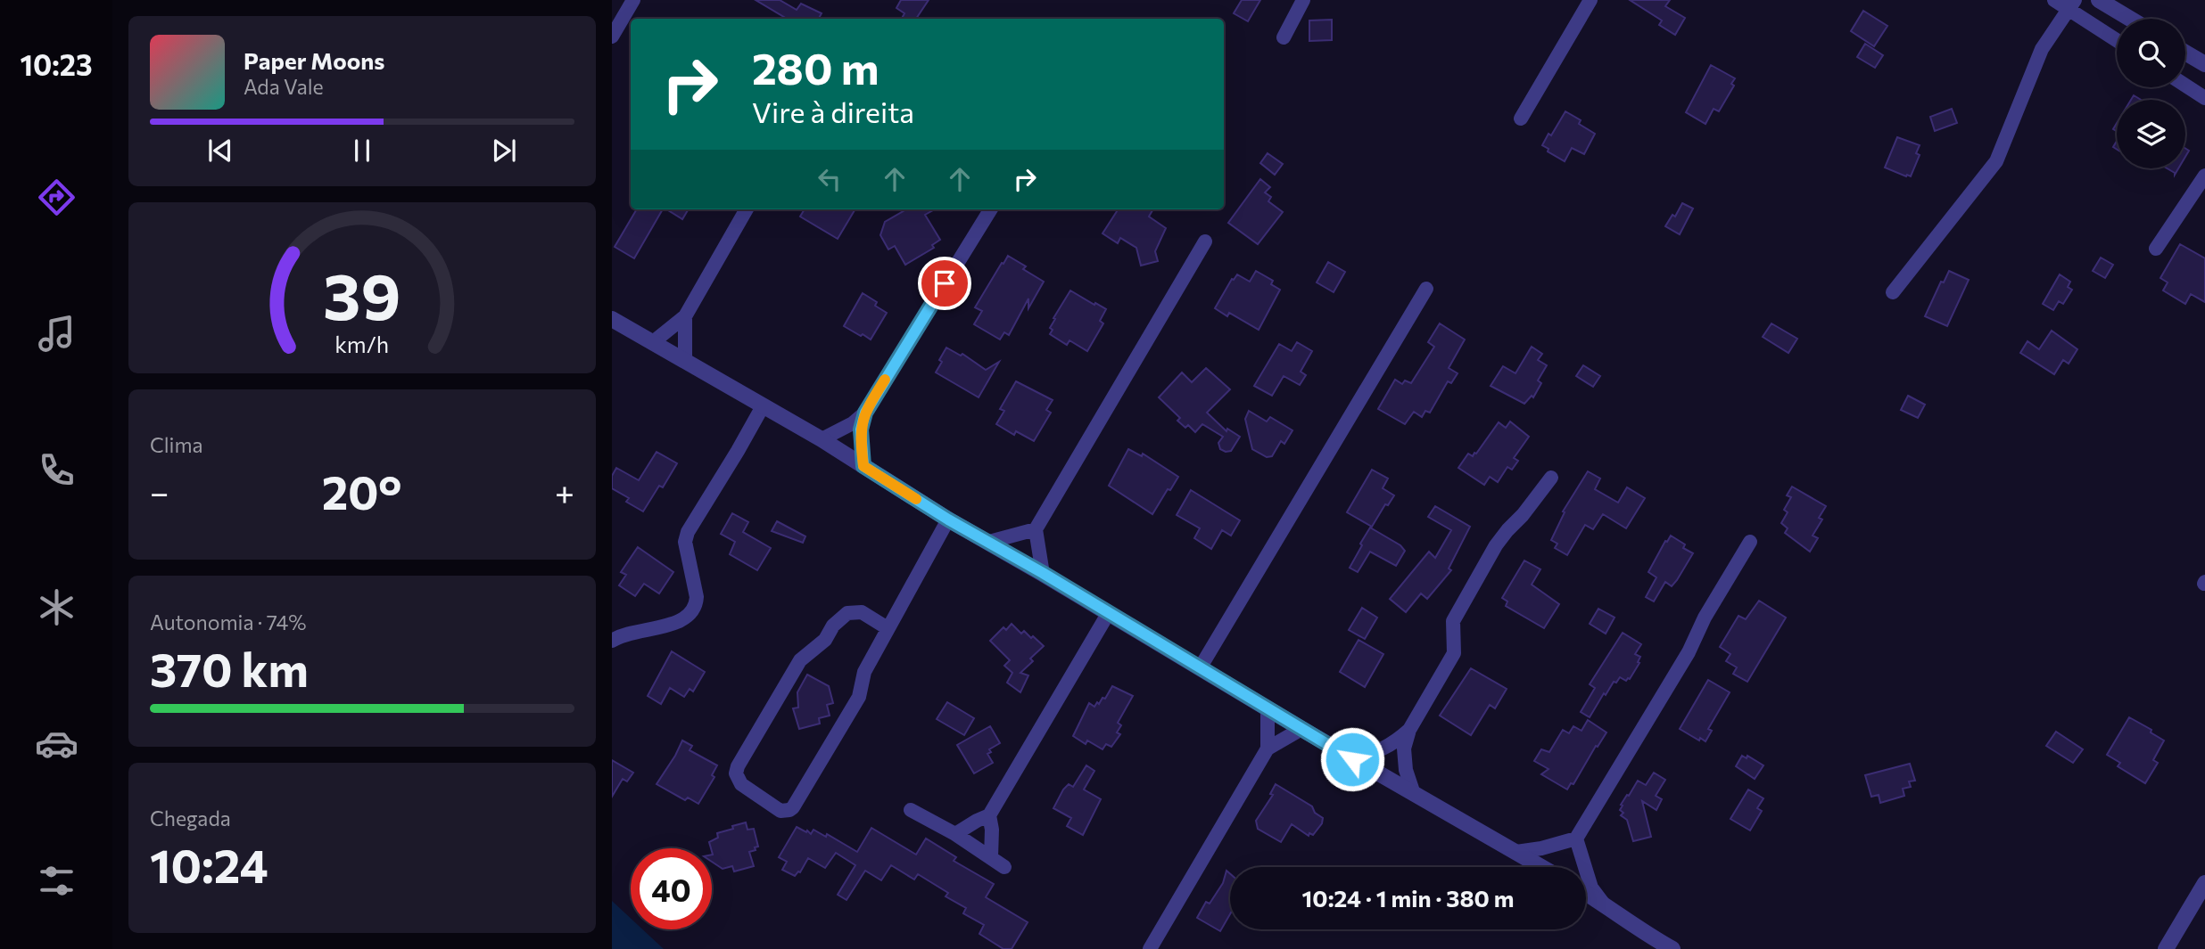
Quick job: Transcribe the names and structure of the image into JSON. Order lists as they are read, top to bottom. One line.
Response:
{"page":{"tabs":"10:23","turn":["280 m","Vire à direita"],"song":["Paper Moons","Ada Vale"],"tile":["Clima",["Autonomia · 74%","370 km"],["Chegada","10:24"]],"heat":["−","20°","+"],"limit":"40","trip":"10:24 · 1 min · 380 m","gauge":["39","km/h"]}}
